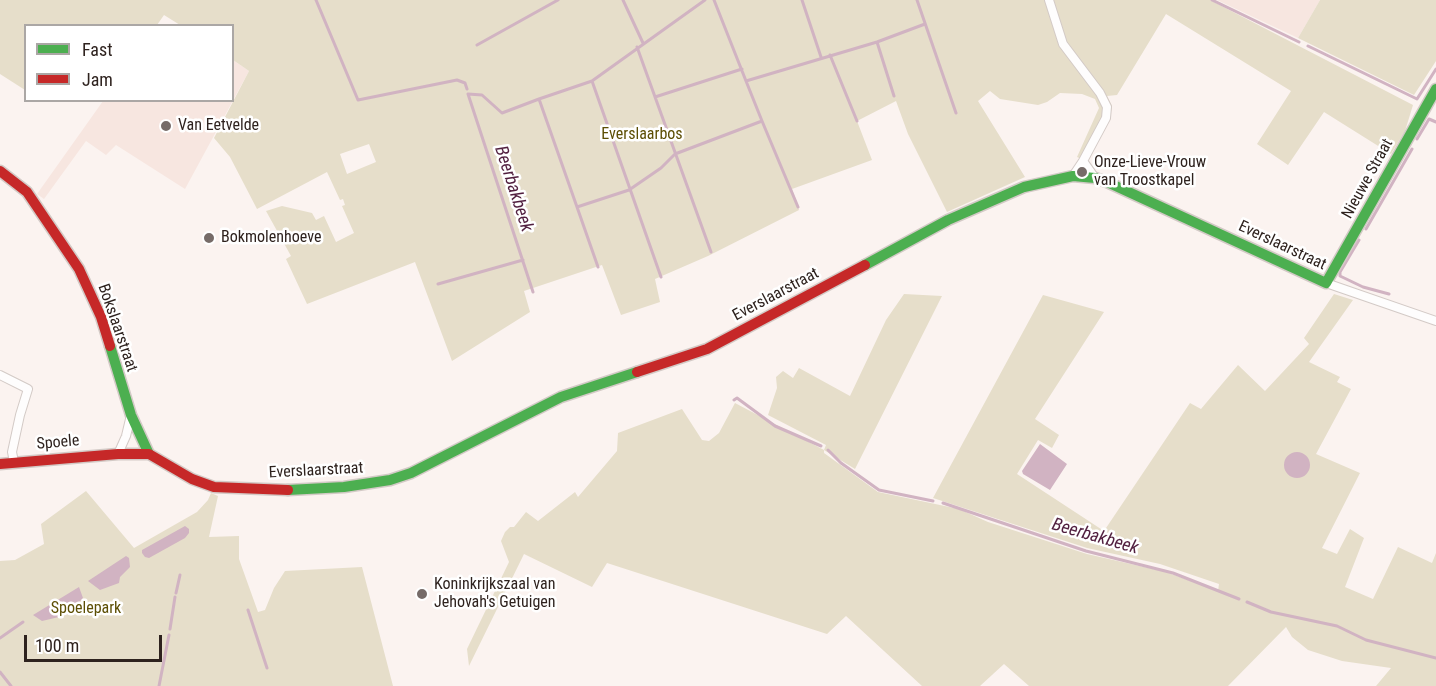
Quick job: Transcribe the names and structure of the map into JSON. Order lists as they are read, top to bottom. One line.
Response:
{"streets":{"street":["Nieuwe Straat","Everslaarstraat","Bokslaarstraat","Spoele"]},"crossings":[["Nieuwe Straat","Everslaarstraat"],["Everslaarstraat","Bokslaarstraat"]],"water":["Beerbakbeek"],"parks":["Everslaarbos","Spoelepark"],"places":["Van Eetvelde","Onze-Lieve-Vrouw van Troostkapel","Bokmolenhoeve","Koninkrijkszaal van Jehovah's Getuigen"],"legend":["Fast","Jam"],"scale_bar":"100 m"}
